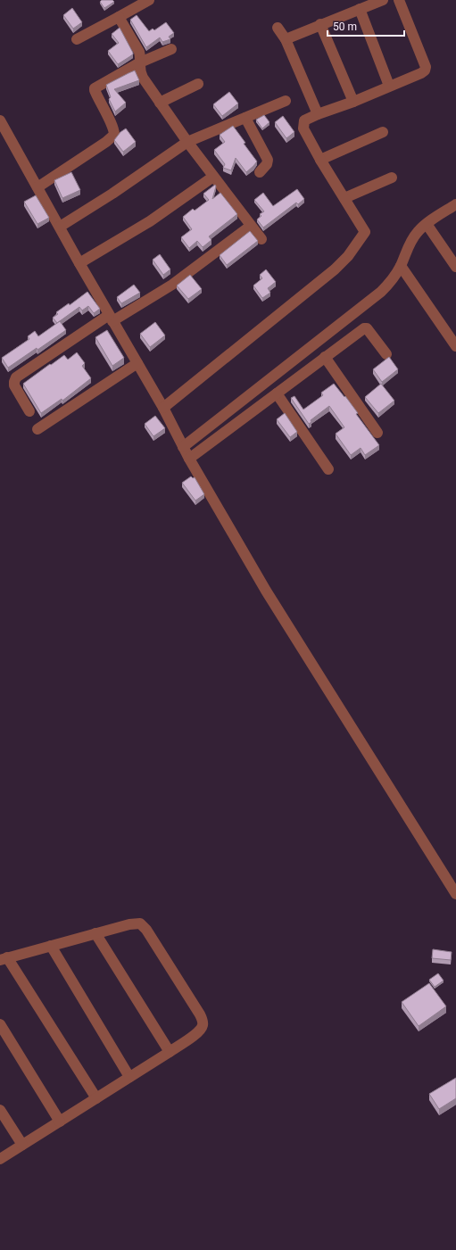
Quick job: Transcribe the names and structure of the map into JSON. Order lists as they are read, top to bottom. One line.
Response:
{"scale_bar":"50 m"}
